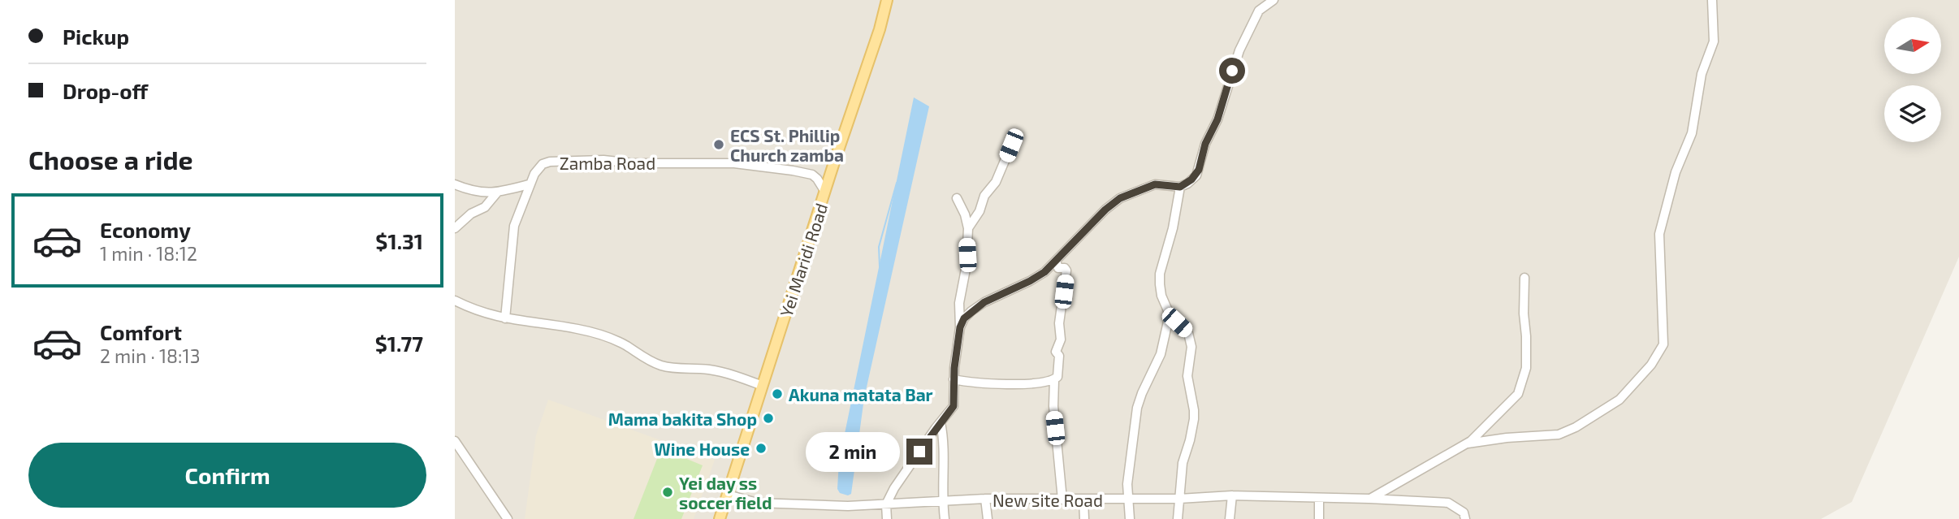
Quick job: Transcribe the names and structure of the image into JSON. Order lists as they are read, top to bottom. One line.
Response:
{"streets":{"main road":["Yei Maridi Road"],"street":["Zamba Road","New site Road"]},"crossings":[["Zamba Road","Yei Maridi Road"],["Yei Maridi Road","New site Road"]],"places":["ECS St. Phillip Church zamba","Akuna matata Bar","Mama bakita Shop","Wine House","Yei day ss soccer field"],"north":"right","page":{"banner":["Pickup","Drop-off"],"heading":"Choose a ride","list":[{"name":"Economy","note":"1 min · 18:12","value":"$1.31"},{"name":"Comfort","note":"2 min · 18:13","value":"$1.77"}],"buttons":"Confirm","bubble":"2 min"}}
